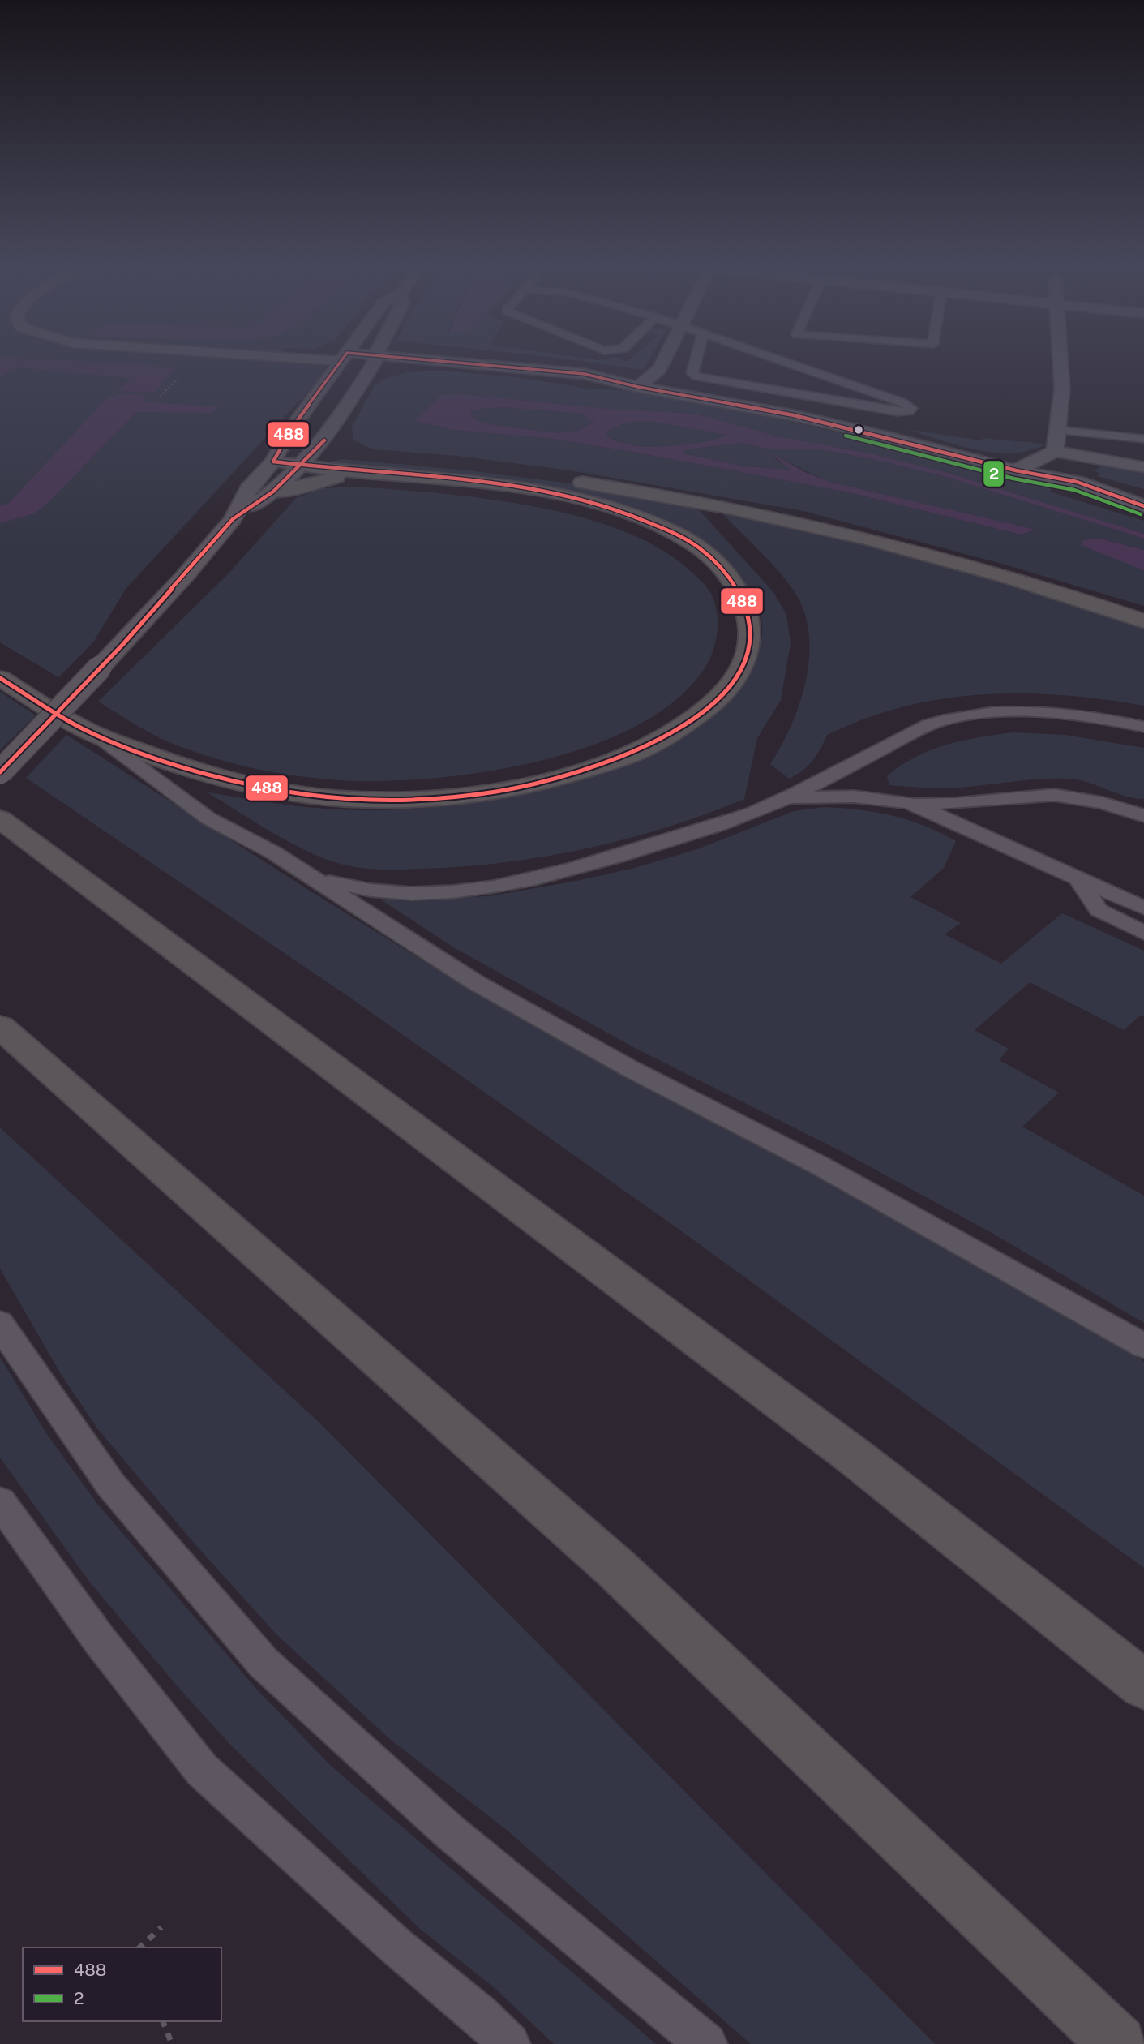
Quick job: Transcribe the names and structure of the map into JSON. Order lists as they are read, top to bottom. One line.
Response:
{"lines":["transit line 488","transit line 2"],"legend":["488","2"]}
